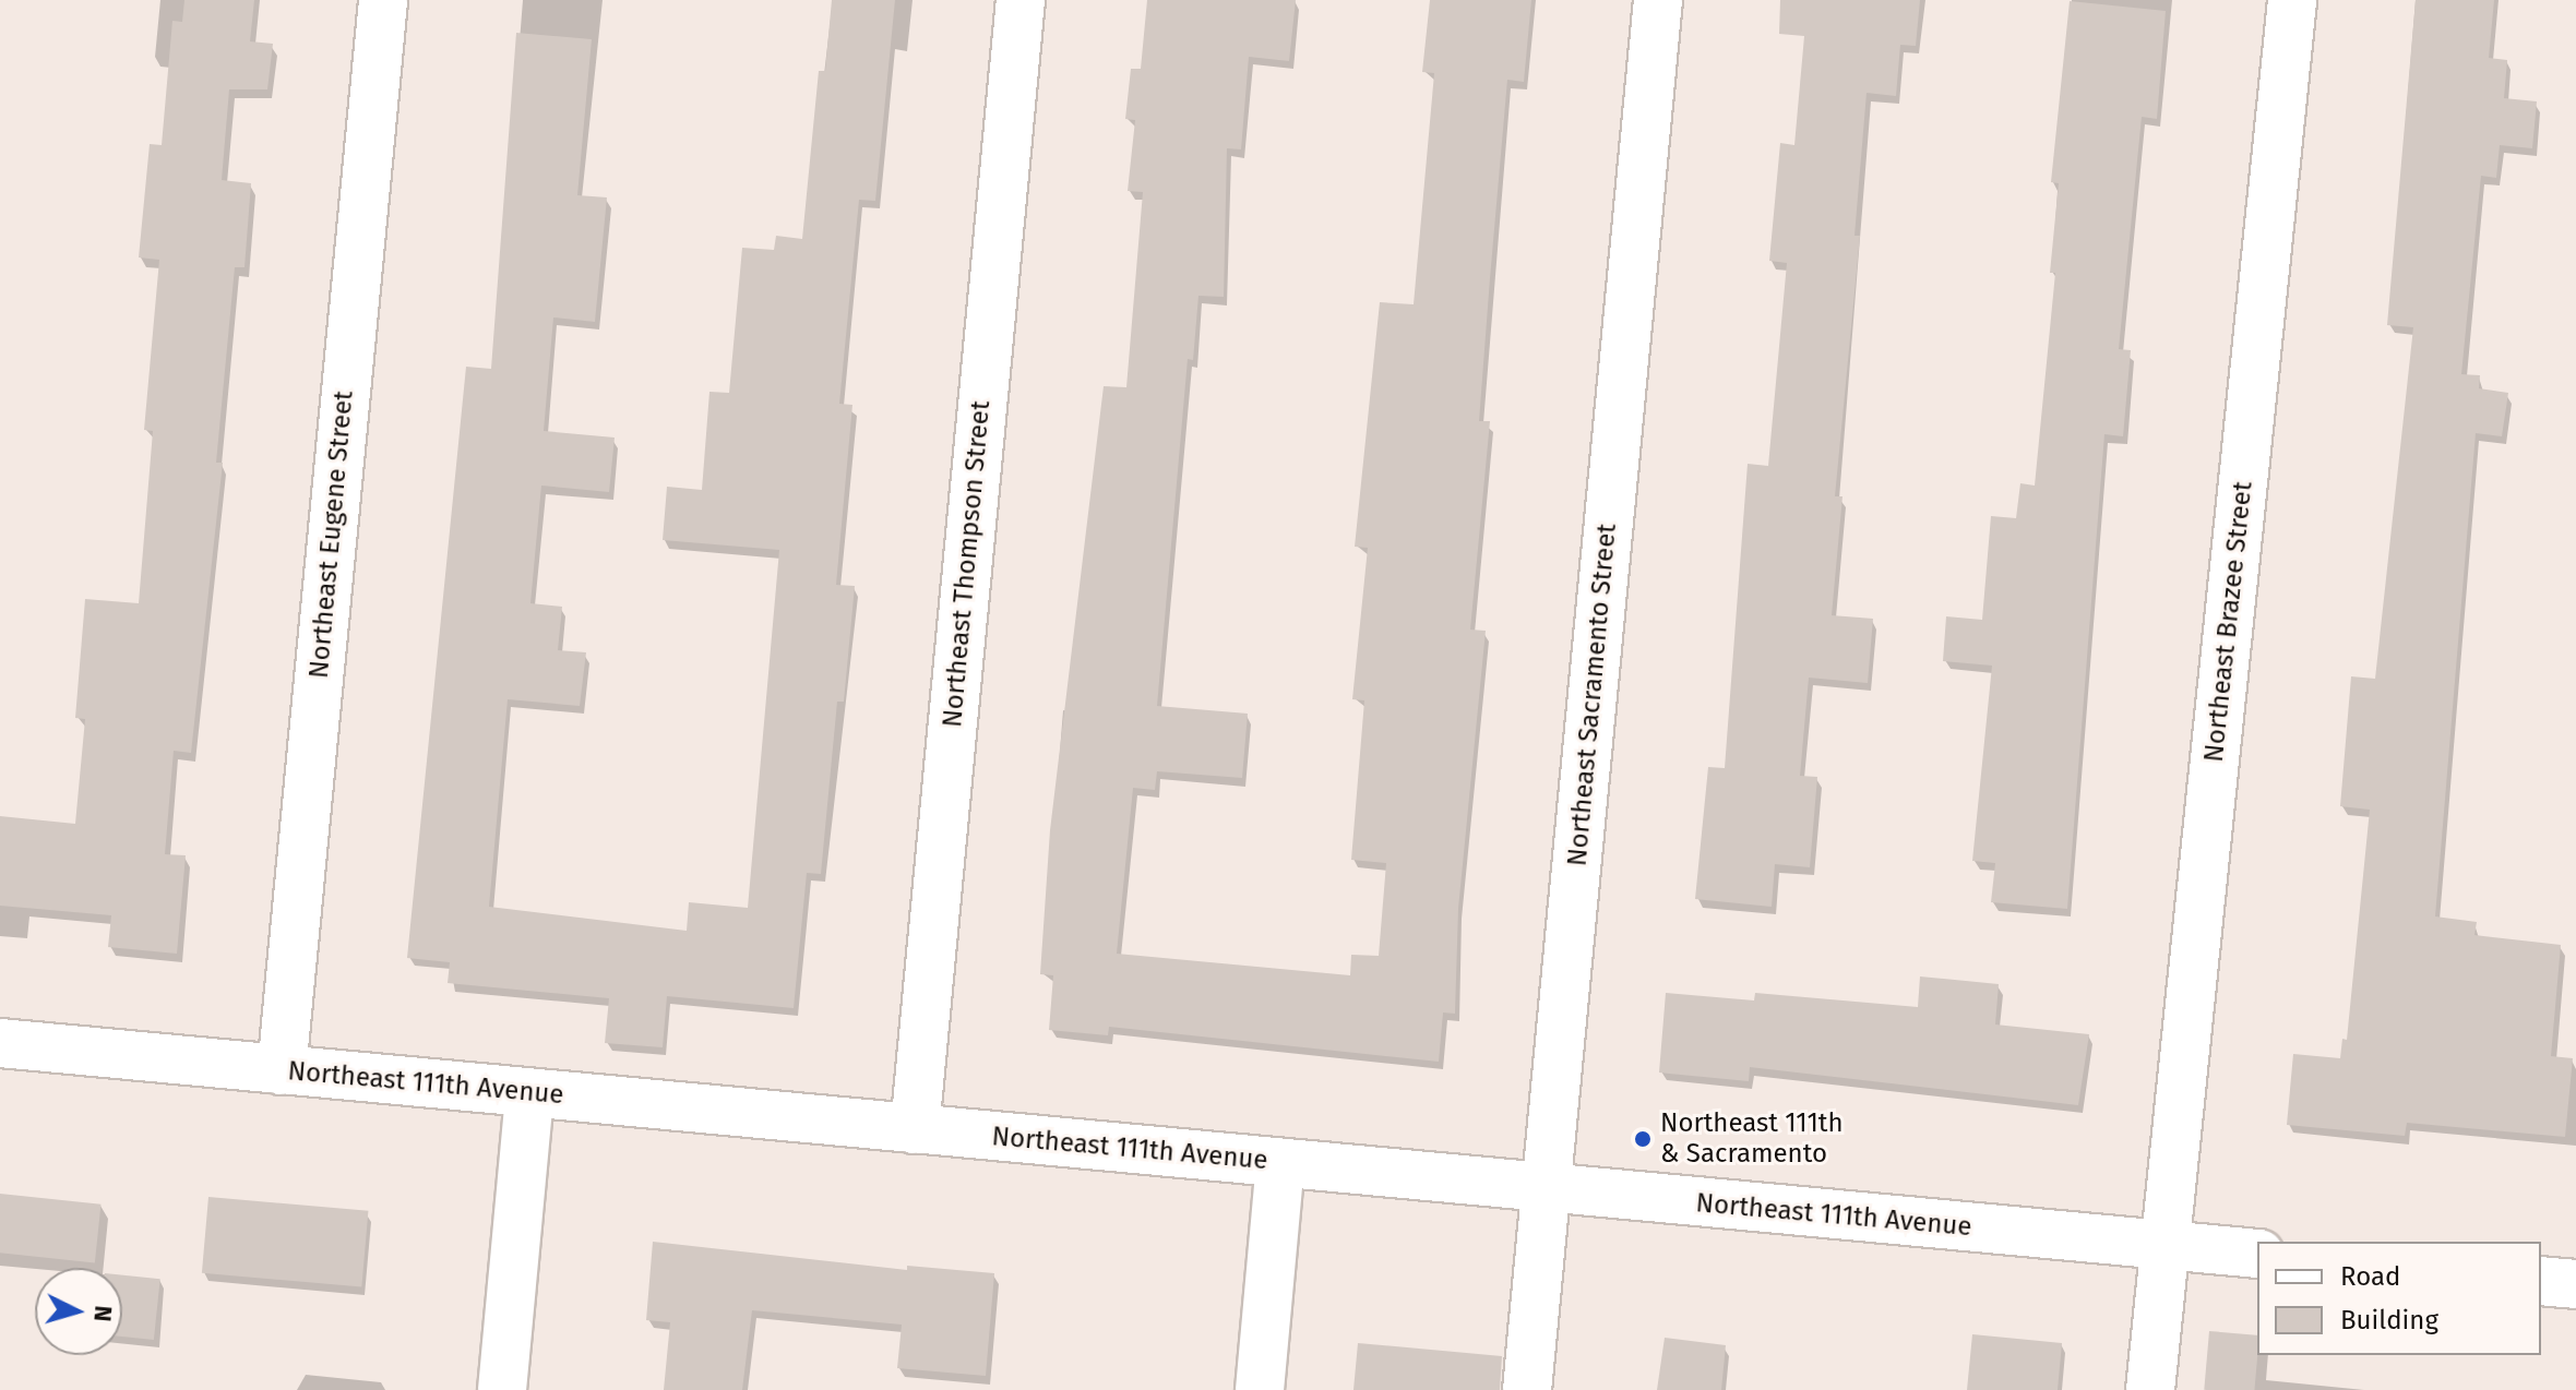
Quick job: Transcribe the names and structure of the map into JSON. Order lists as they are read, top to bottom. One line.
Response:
{"streets":{"street":["Northeast Eugene Street","Northeast Thompson Street","Northeast Brazee Street","Northeast Sacramento Street","Northeast 111th Avenue"]},"crossings":[["Northeast Eugene Street","Northeast 111th Avenue"],["Northeast Thompson Street","Northeast 111th Avenue"],["Northeast Brazee Street","Northeast 111th Avenue"],["Northeast Sacramento Street","Northeast 111th Avenue"]],"places":["Northeast 111th & Sacramento"],"legend":["Road","Building"],"north":"right"}
